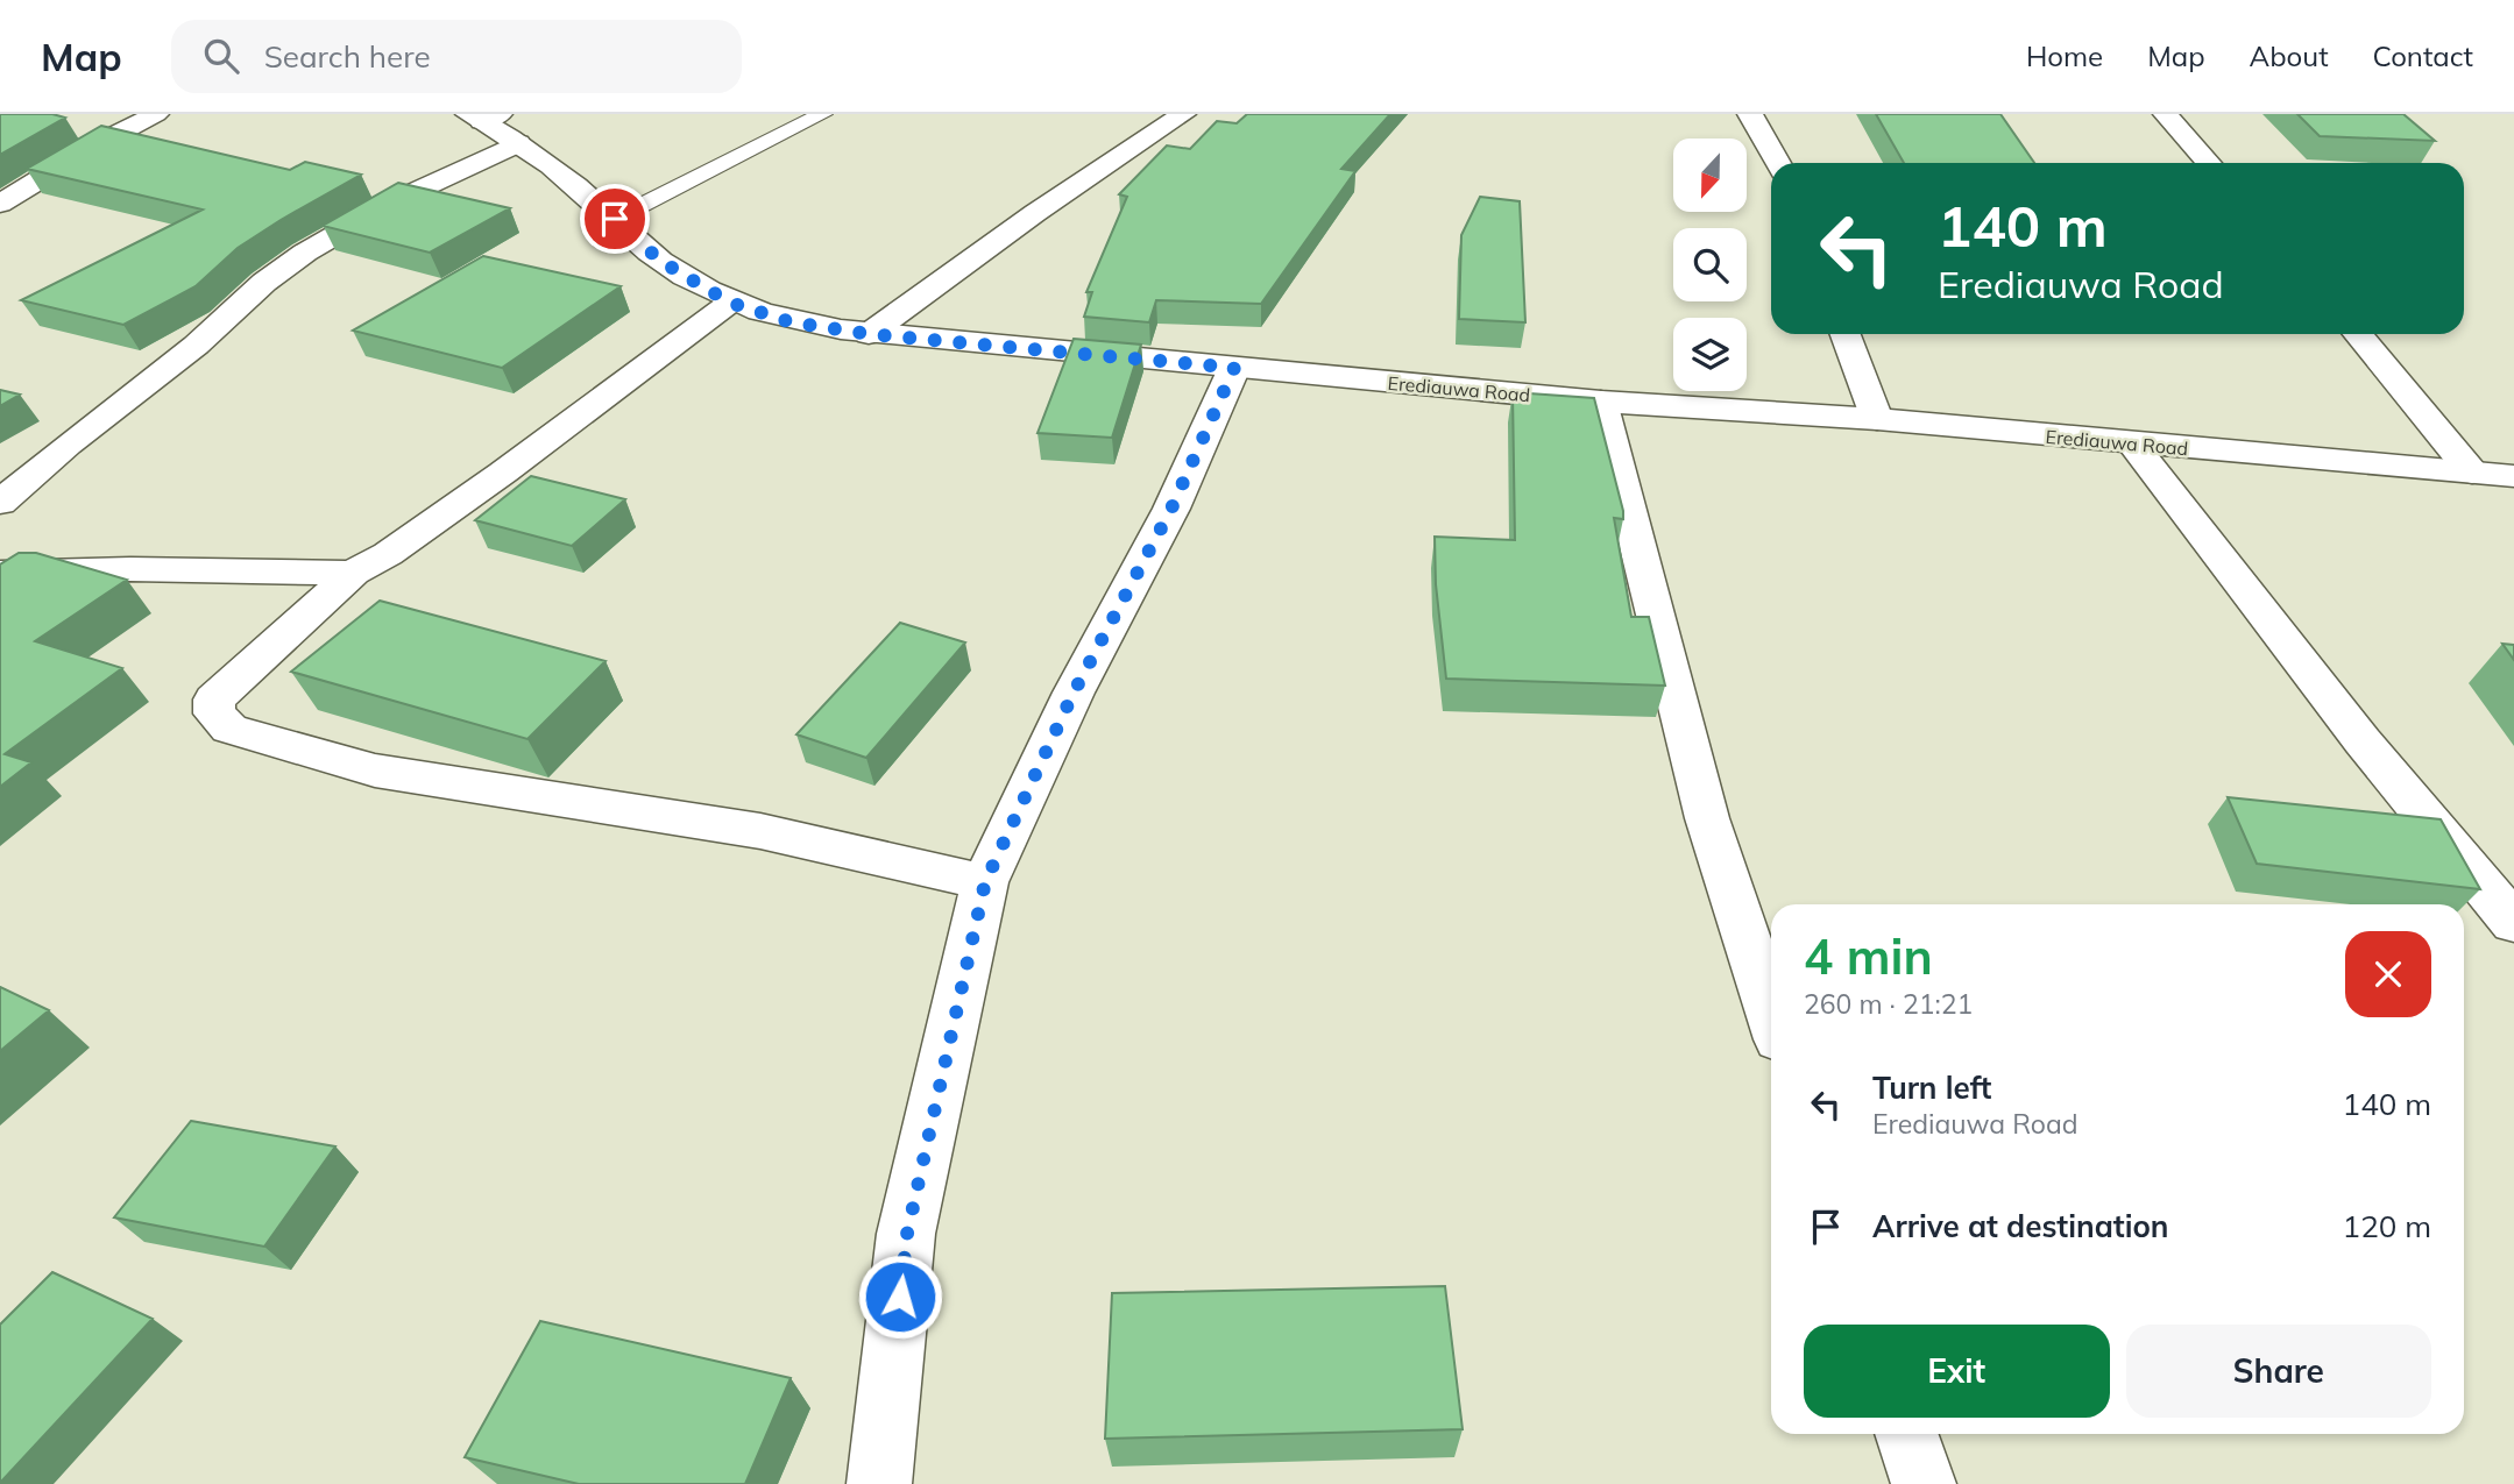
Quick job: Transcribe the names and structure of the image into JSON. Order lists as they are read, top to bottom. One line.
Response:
{"streets":{"street":["Erediauwa Road"]},"north":"bottom","page":{"header":"Map","search":"Search here","nav":["Home","Map","About","Contact"],"turn":["140 m","Erediauwa Road"],"heading":["4 min","260 m · 21:21"],"list":[{"name":"Turn left","note":"Erediauwa Road","value":"140 m"},{"name":"Arrive at destination","value":"120 m"}],"buttons":["Exit","Share"]}}
